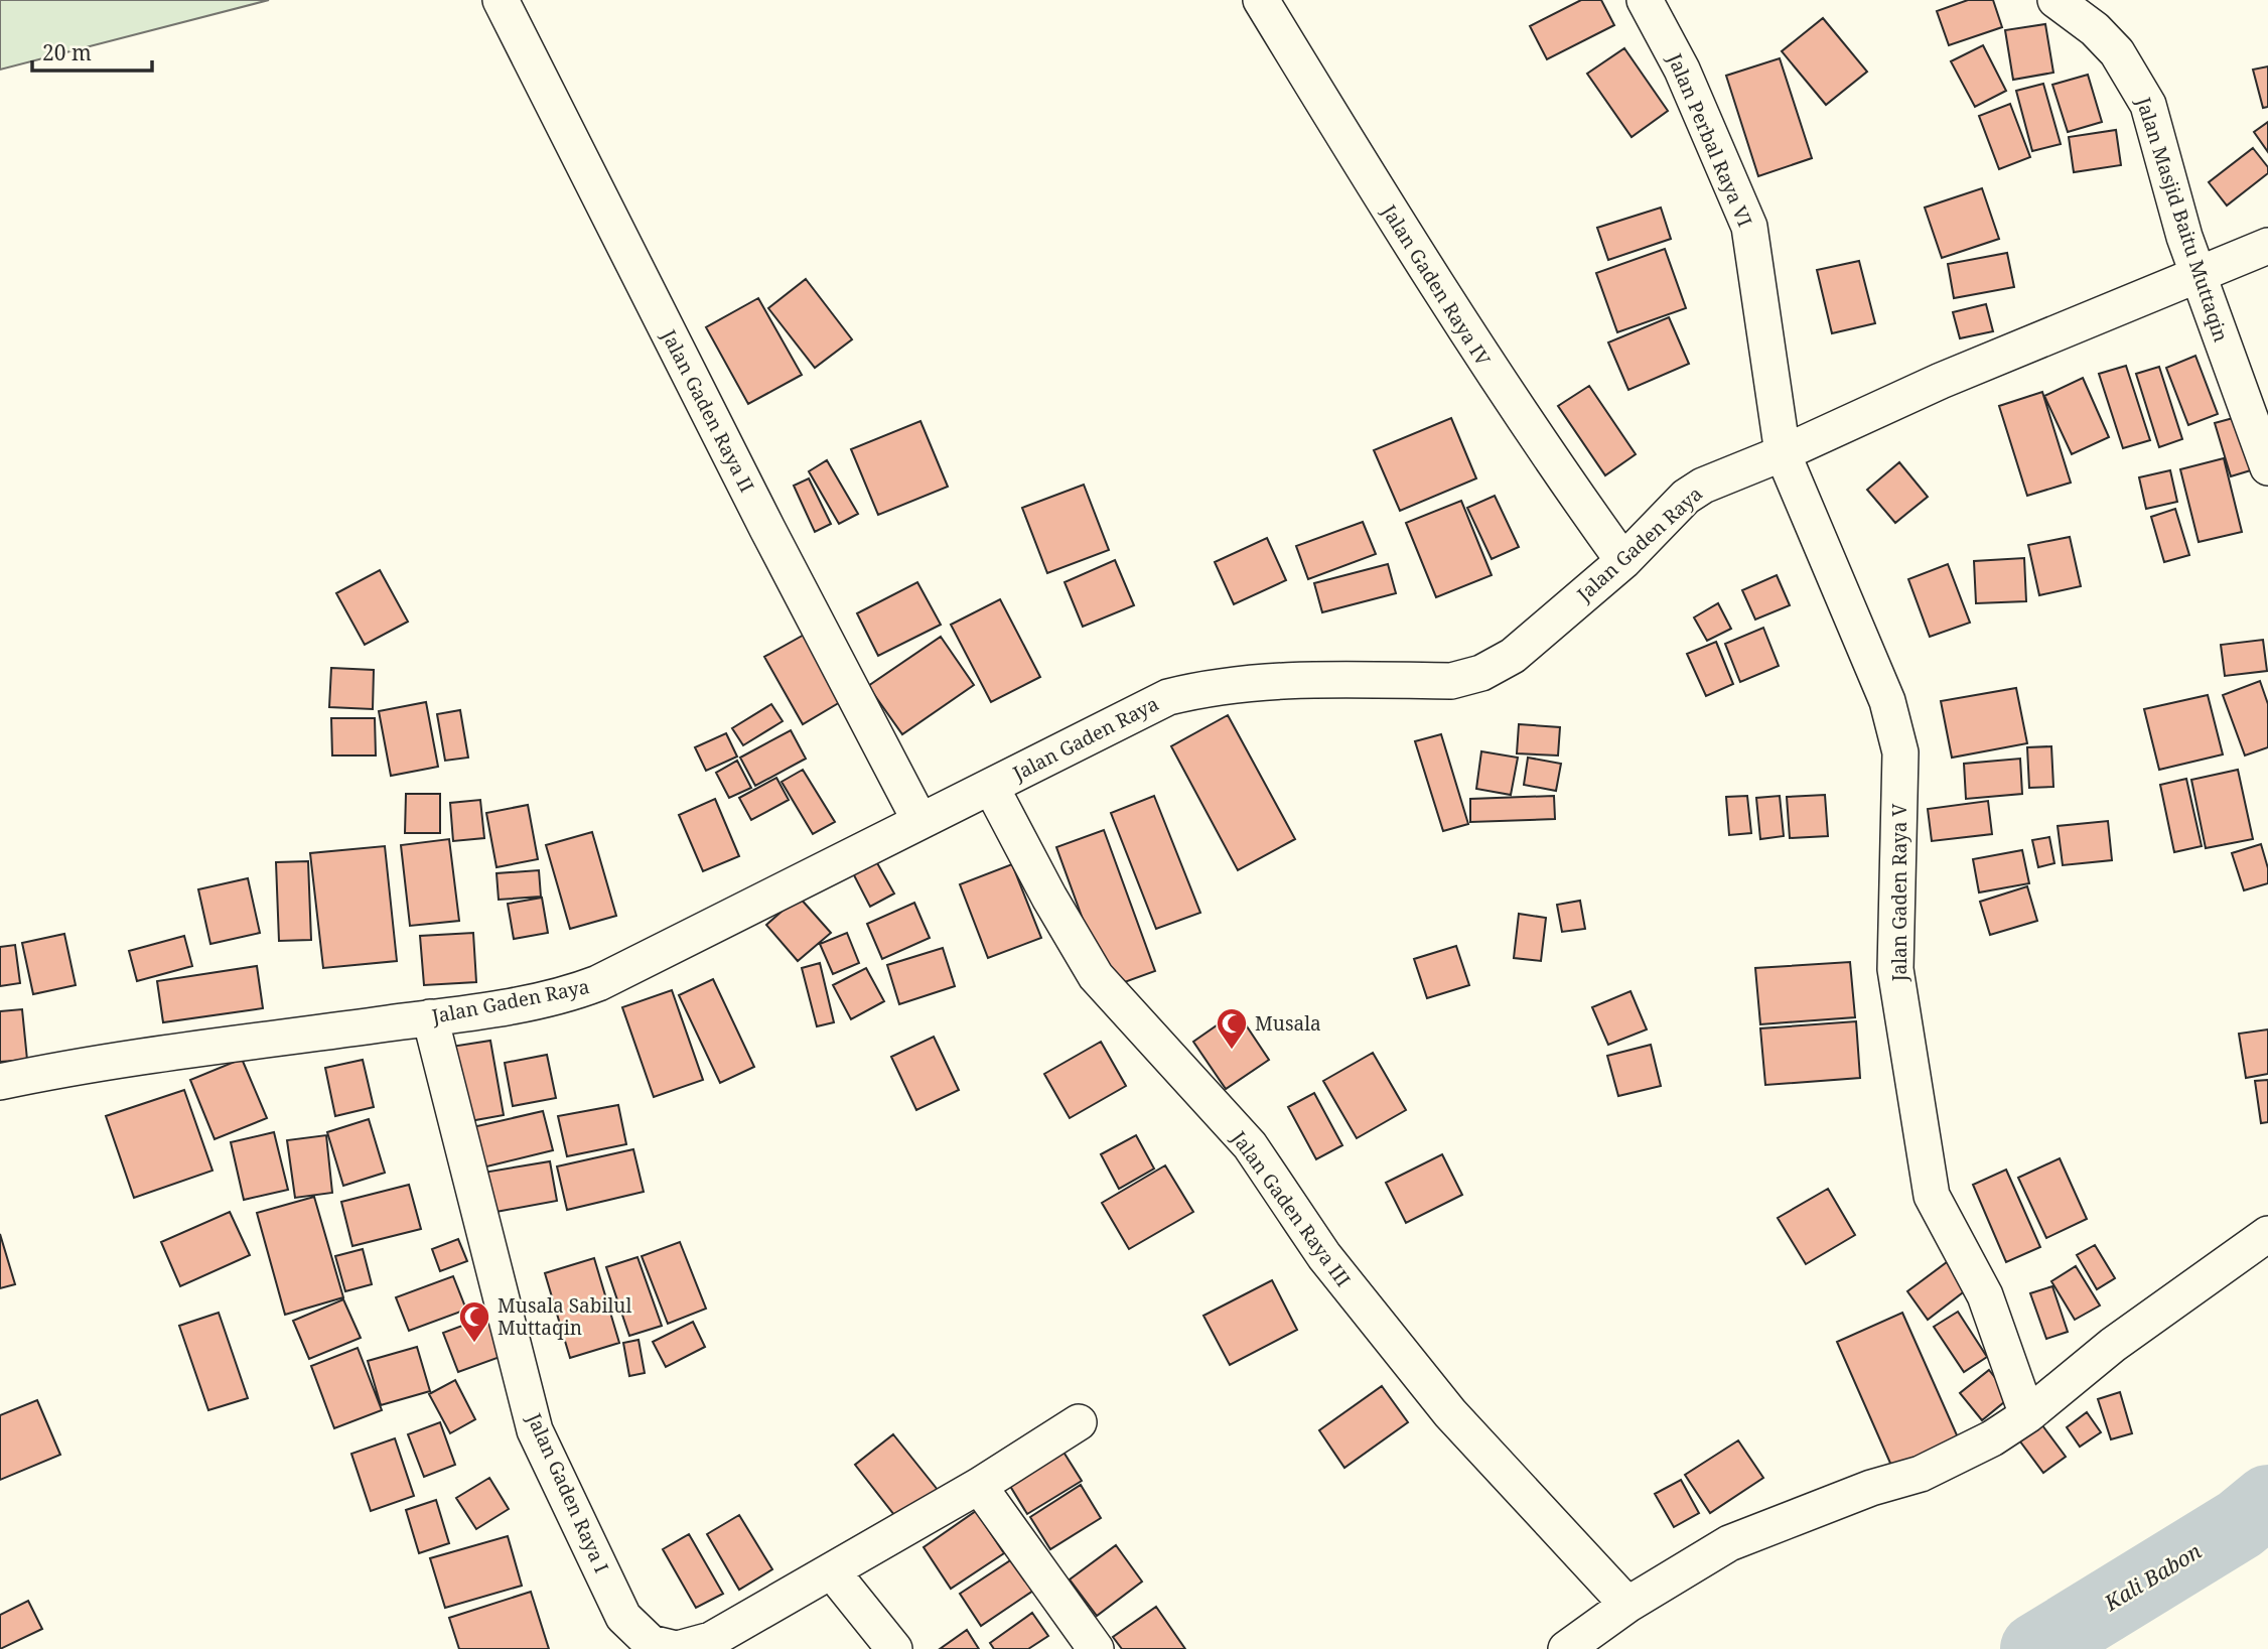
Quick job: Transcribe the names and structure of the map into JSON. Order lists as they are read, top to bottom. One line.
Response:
{"streets":{"street":["Jalan Perbal Raya VI","Jalan Masjid Baitu Muttaqin","Jalan Gaden Raya IV","Jalan Gaden Raya II","Jalan Gaden Raya","Jalan Gaden Raya V","Jalan Gaden Raya III","Jalan Gaden Raya I"]},"crossings":[["Jalan Perbal Raya VI","Jalan Gaden Raya"],["Jalan Perbal Raya VI","Jalan Gaden Raya V"],["Jalan Masjid Baitu Muttaqin","Jalan Gaden Raya"],["Jalan Gaden Raya IV","Jalan Gaden Raya"],["Jalan Gaden Raya II","Jalan Gaden Raya"],["Jalan Gaden Raya","Jalan Gaden Raya V"],["Jalan Gaden Raya","Jalan Gaden Raya III"],["Jalan Gaden Raya","Jalan Gaden Raya I"]],"water":["Kali Babon"],"places":{"mosque":["Musala","Musala Sabilul Muttaqin"]},"scale_bar":"20 m"}
